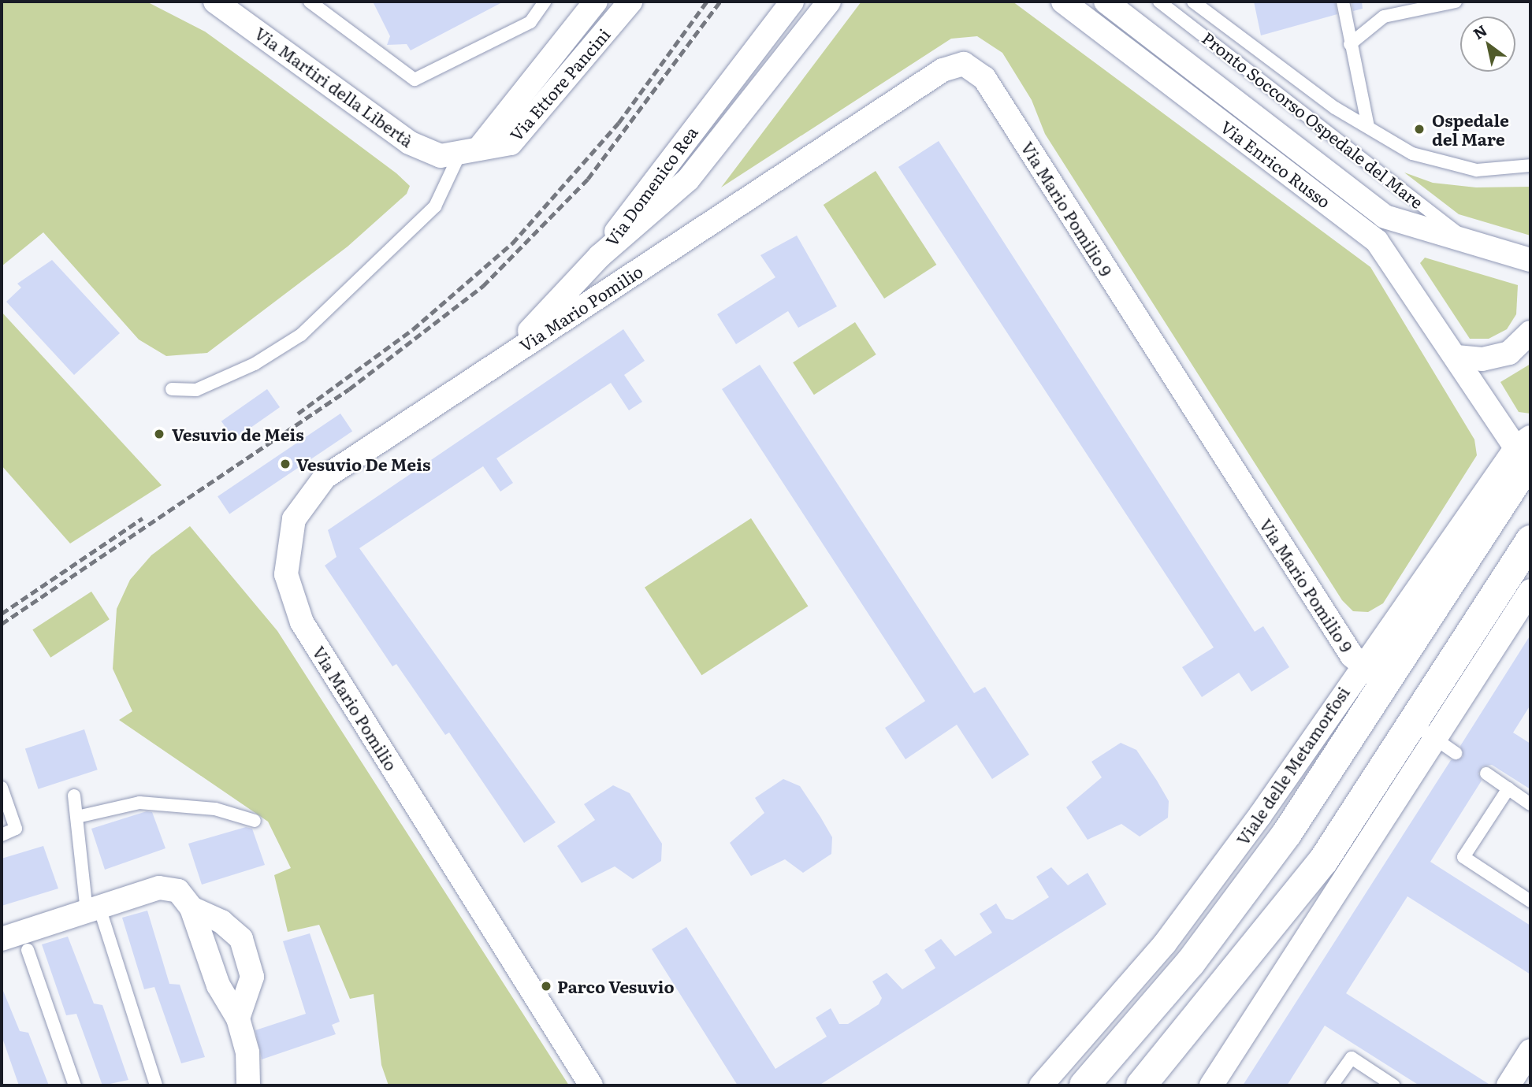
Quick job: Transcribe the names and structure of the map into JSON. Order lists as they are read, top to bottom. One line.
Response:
{"streets":{"street":["Via Ettore Pancini","Via Martiri della Libertà","Via Enrico Russo","Via Domenico Rea","Via Mario Pomilio 9","Via Mario Pomilio","Viale delle Metamorfosi"],"lane":["Pronto Soccorso Ospedale del Mare"]},"crossings":[["Via Ettore Pancini","Via Martiri della Libertà"],["Pronto Soccorso Ospedale del Mare","Via Enrico Russo"],["Via Enrico Russo","Viale delle Metamorfosi"],["Via Domenico Rea","Via Mario Pomilio"],["Via Mario Pomilio 9","Via Mario Pomilio"],["Via Mario Pomilio 9","Viale delle Metamorfosi"]],"places":["Ospedale del Mare","Vesuvio de Meis","Vesuvio De Meis","Parco Vesuvio"],"north":"top left"}
